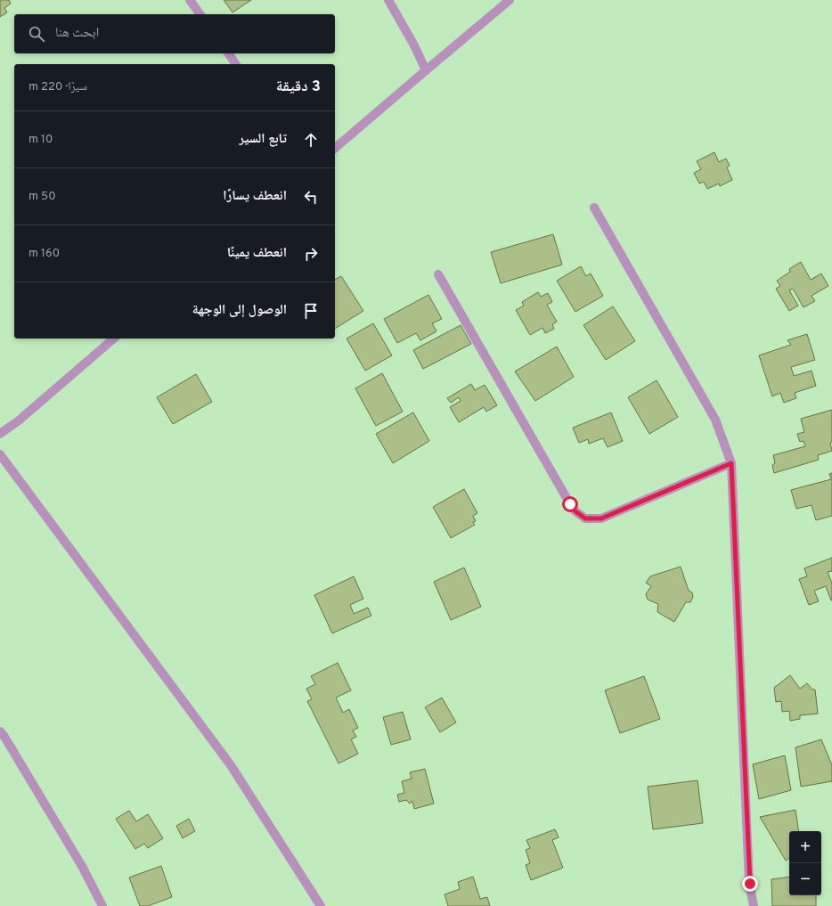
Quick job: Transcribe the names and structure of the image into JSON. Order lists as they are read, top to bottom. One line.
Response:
{"page":{"search":"ابحث هنا","heading":["3 دقيقة","سيرًا · 220 m"],"list":[["تابع السير","10 m"],["انعطف يسارًا","50 m"],["انعطف يمينًا","160 m"],"الوصول إلى الوجهة"],"map_buttons":["+","−"]}}
